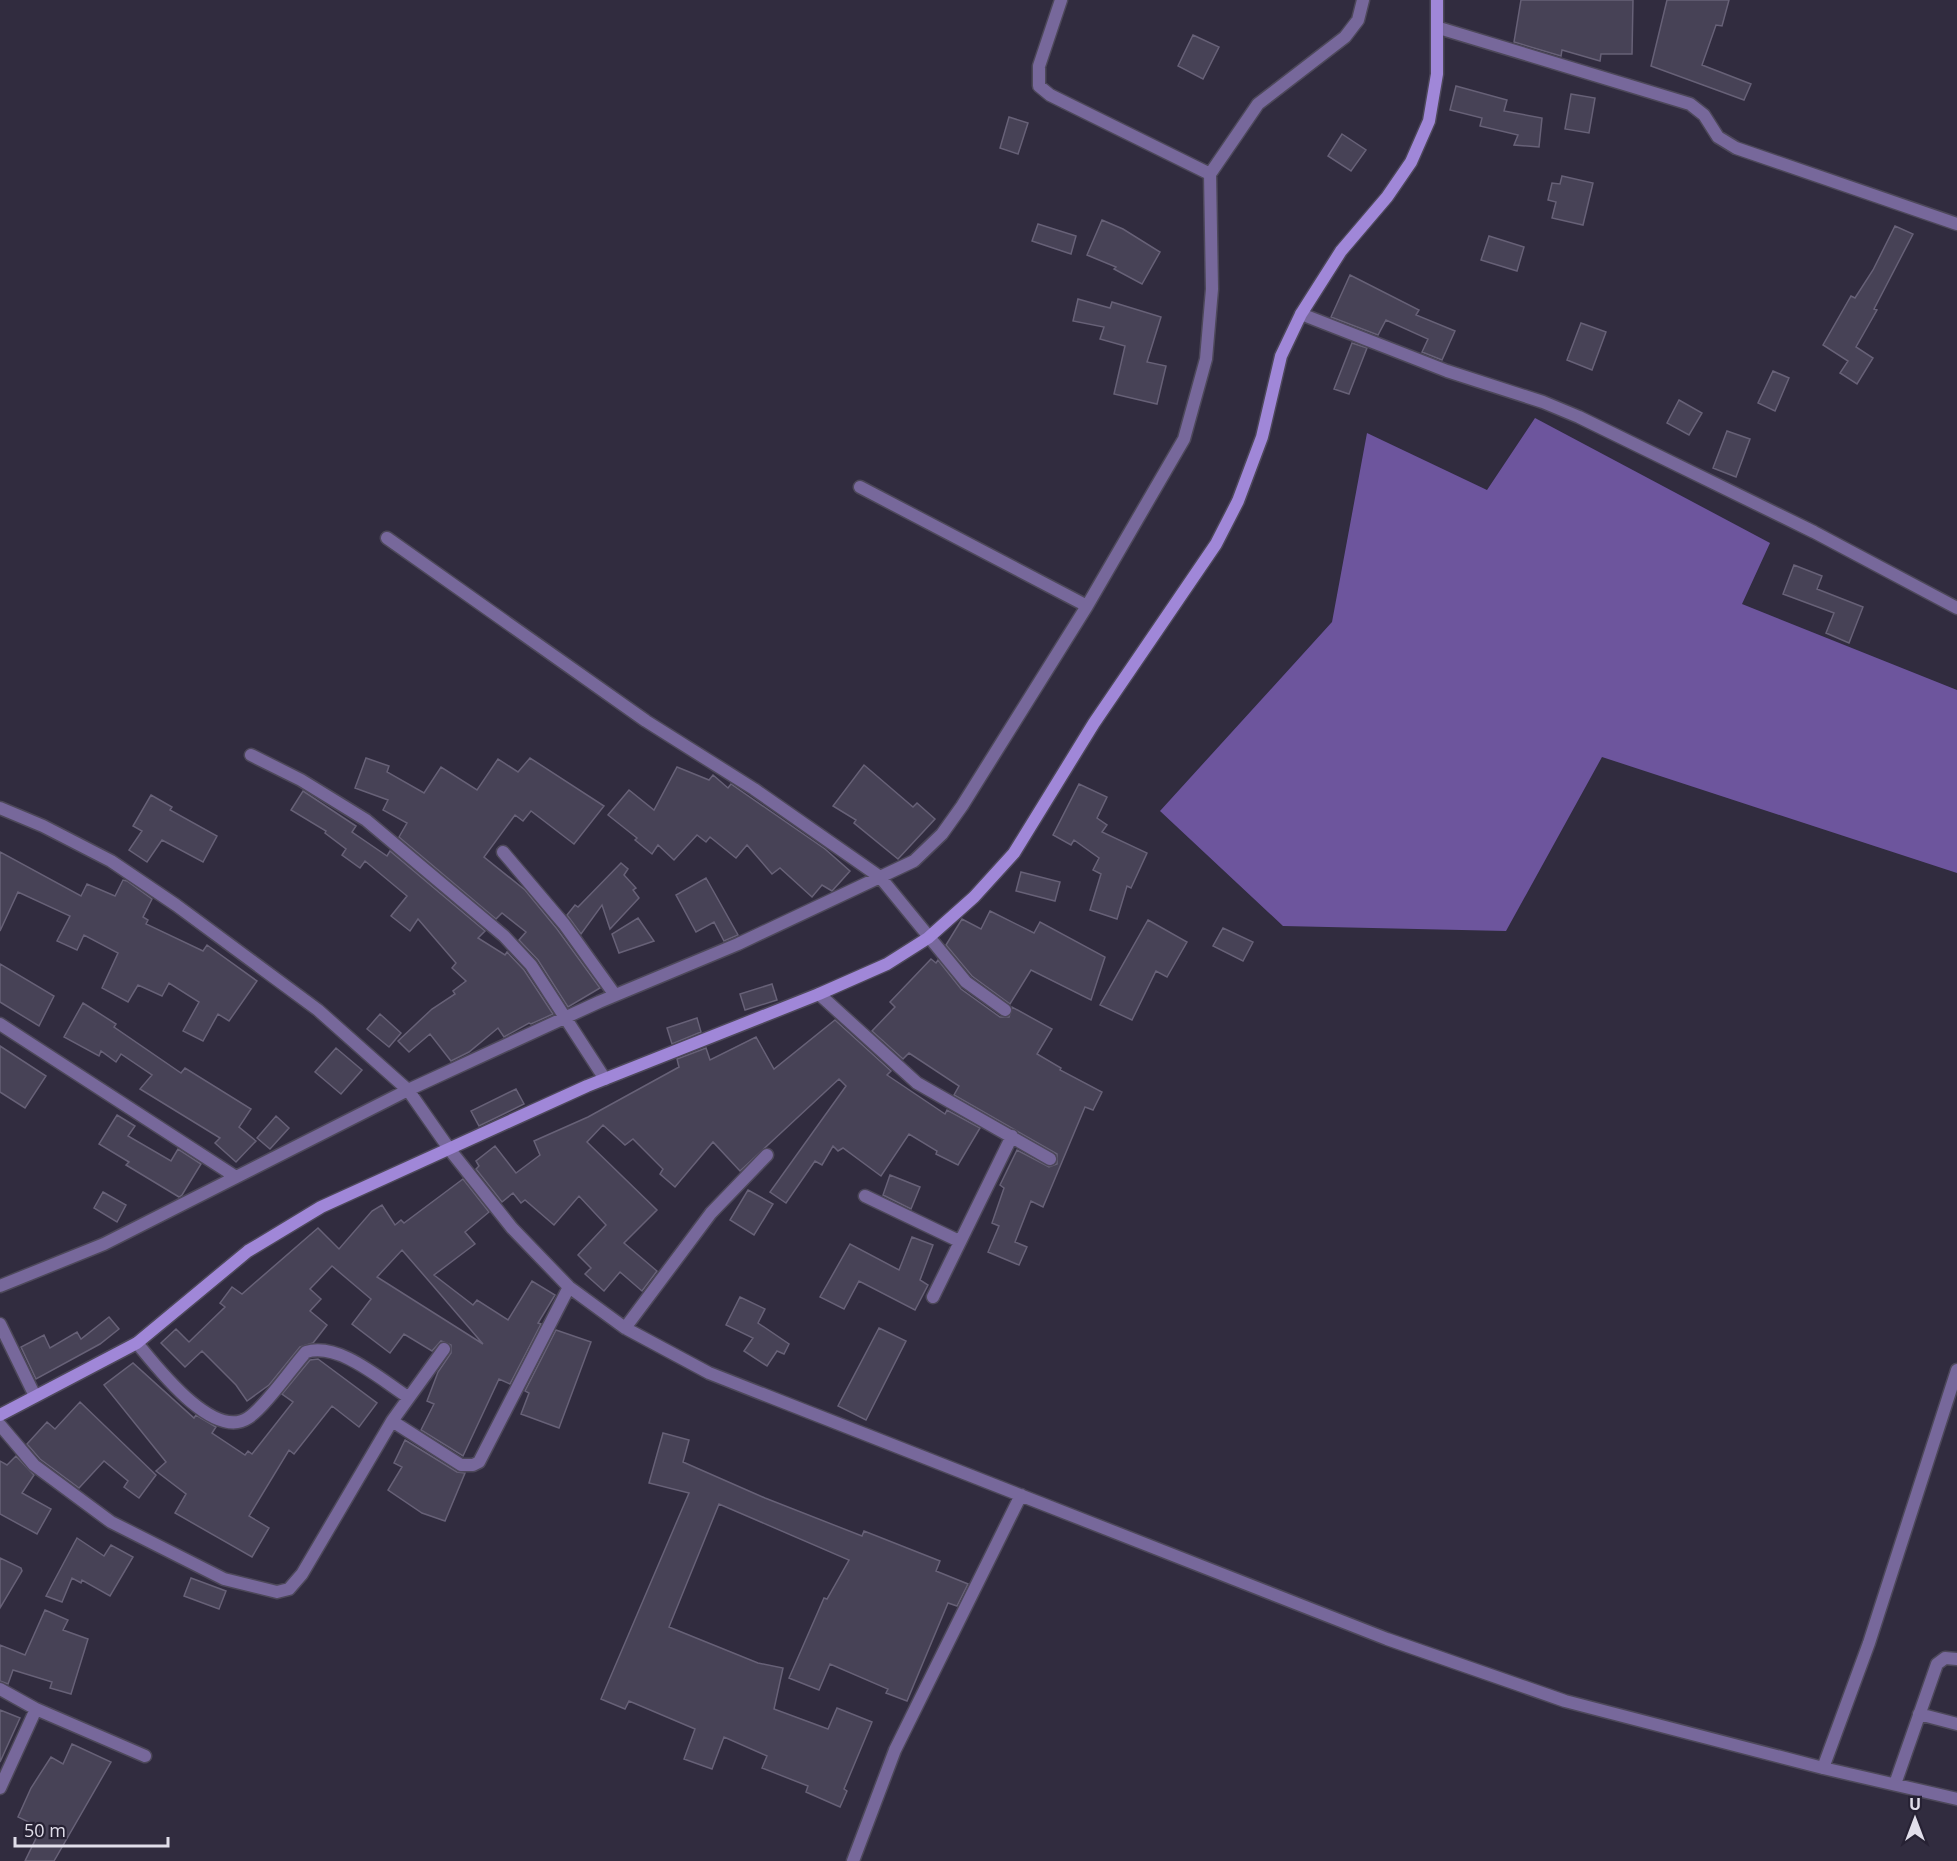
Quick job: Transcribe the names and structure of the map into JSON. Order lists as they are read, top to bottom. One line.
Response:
{"scale_bar":"50 m","north":"top"}
